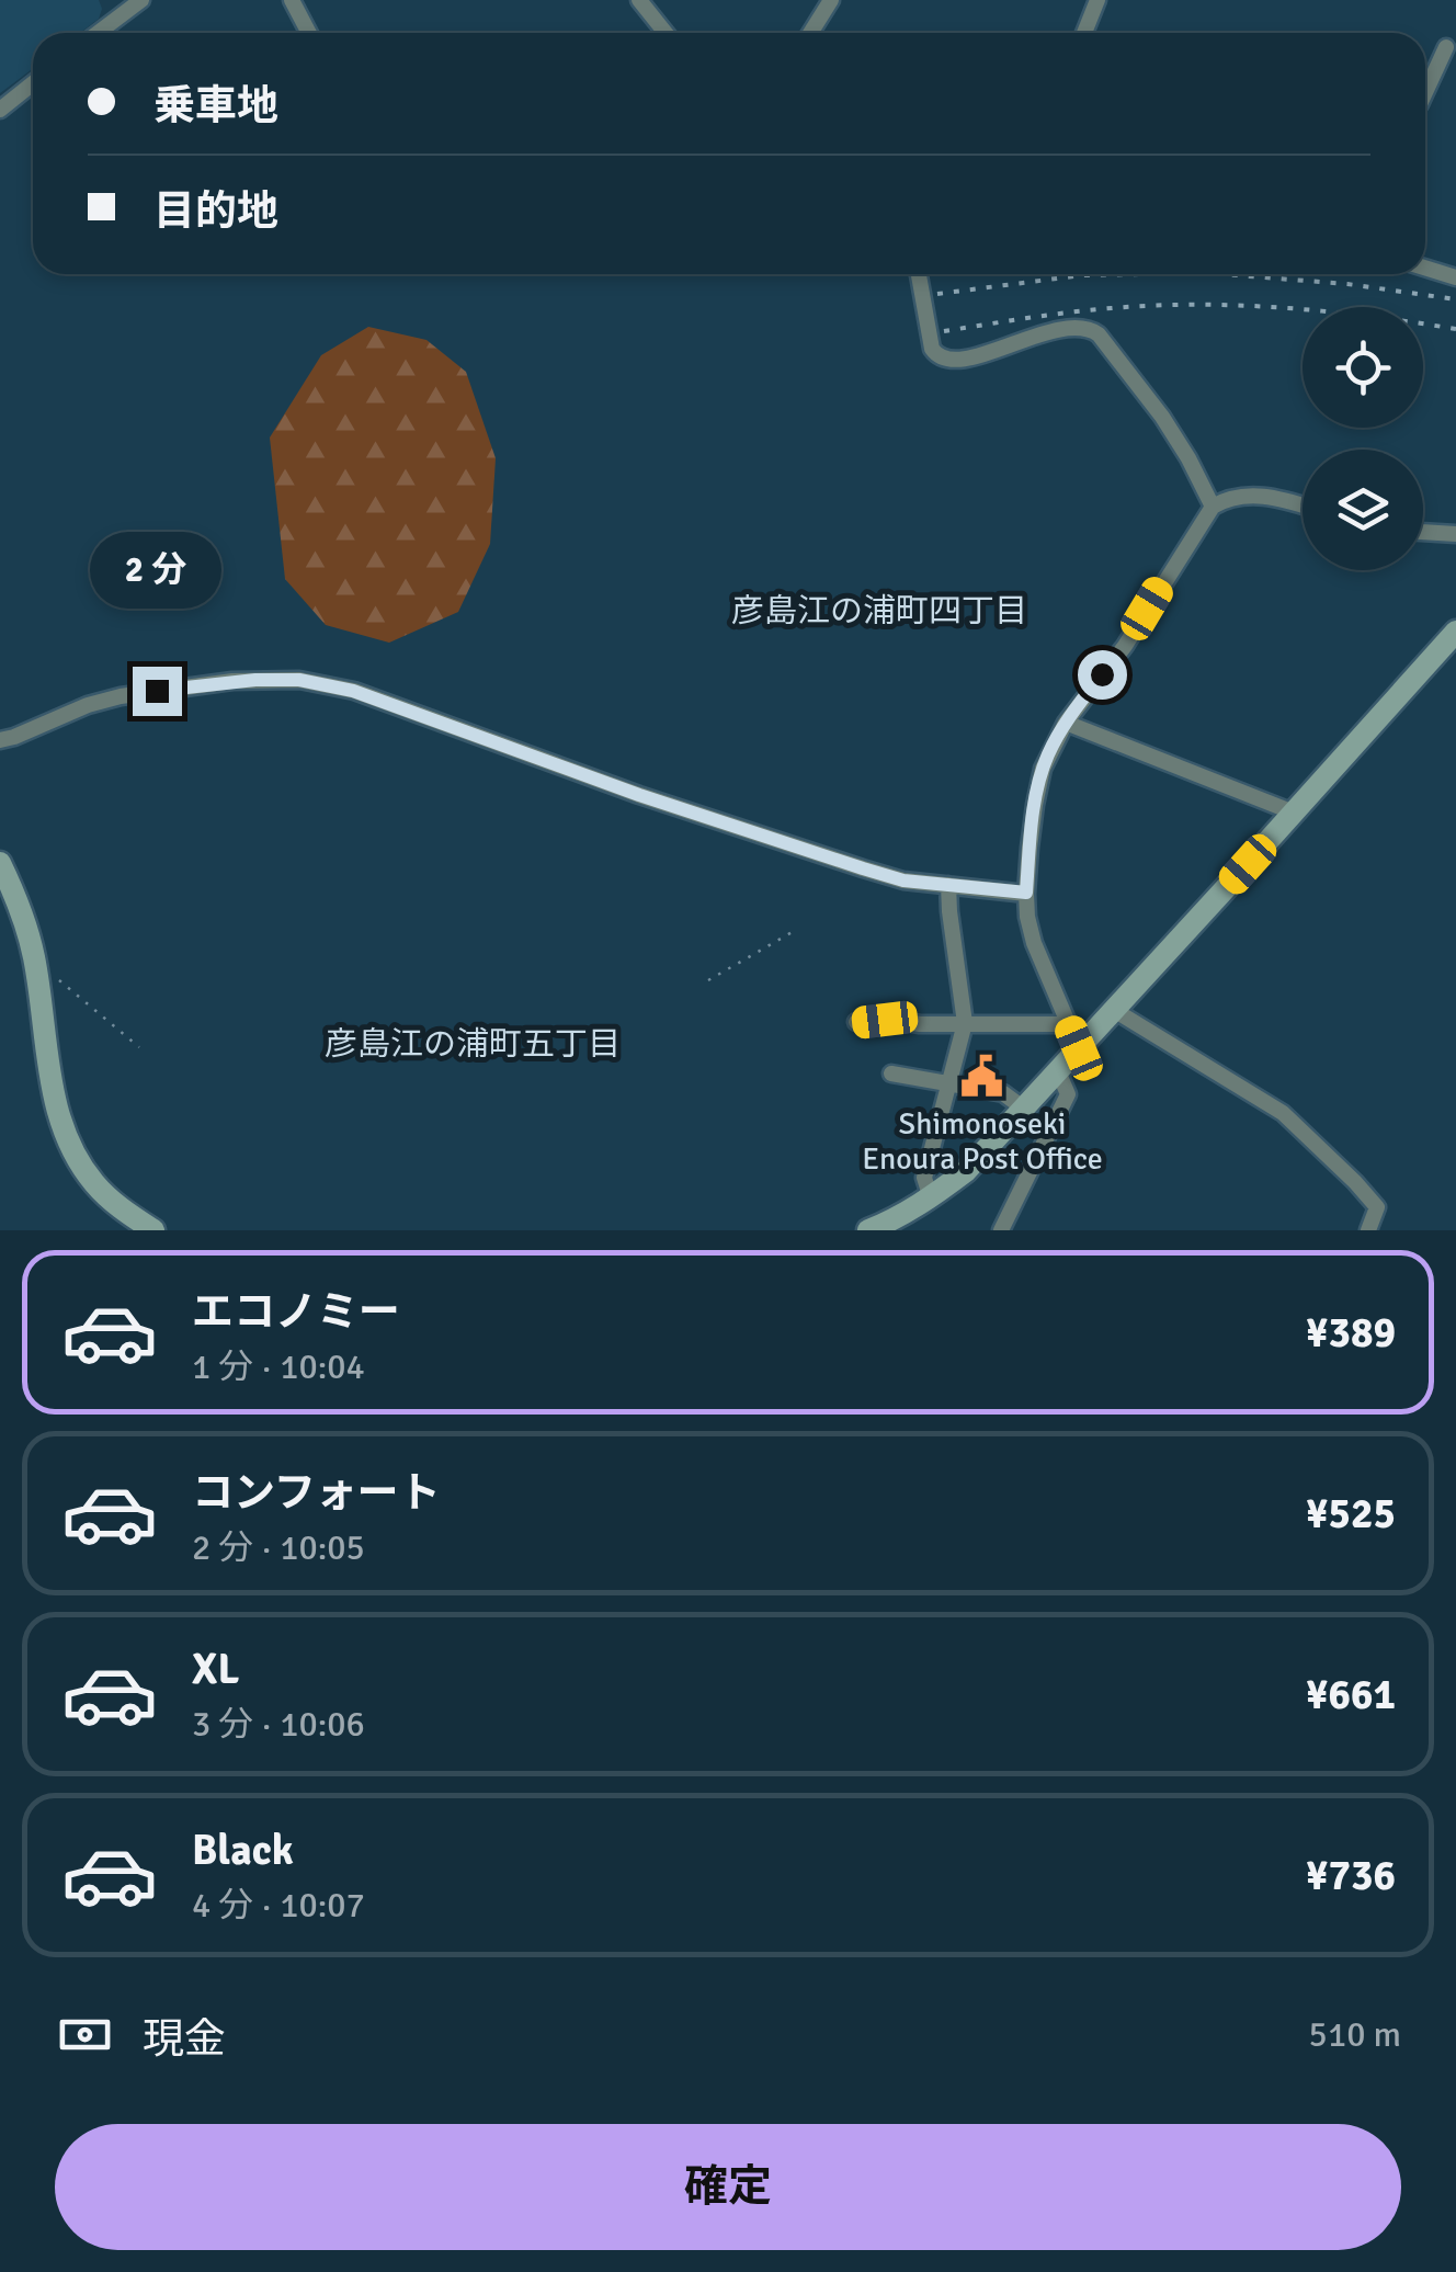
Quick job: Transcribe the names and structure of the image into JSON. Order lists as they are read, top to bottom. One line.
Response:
{"districts":["彦島江の浦町四丁目","彦島江の浦町五丁目"],"places":{"public building":["Shimonoseki Enoura Post Office"]},"page":{"banner":["乗車地","目的地"],"bubble":"2 分","list":[{"name":"エコノミー","note":"1 分 · 10:04","value":"¥389"},{"name":"コンフォート","note":"2 分 · 10:05","value":"¥525"},{"name":"XL","note":"3 分 · 10:06","value":"¥661"},{"name":"Black","note":"4 分 · 10:07","value":"¥736"}],"pay":["現金","510 m"],"buttons":"確定"}}
